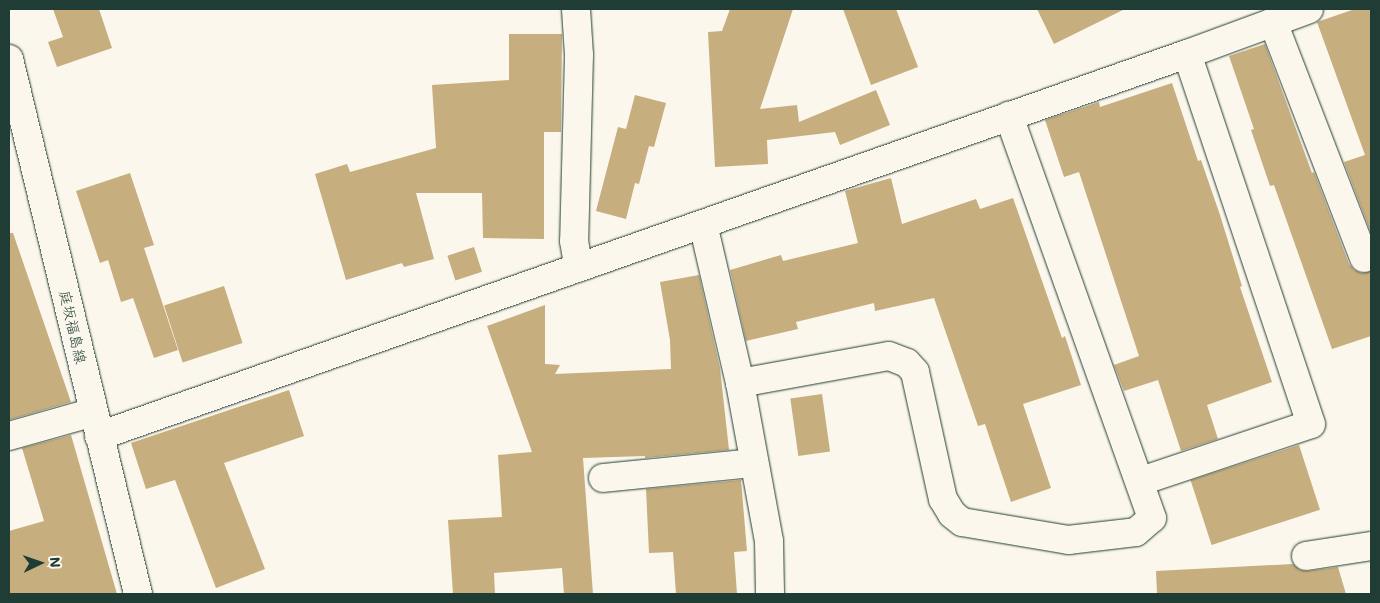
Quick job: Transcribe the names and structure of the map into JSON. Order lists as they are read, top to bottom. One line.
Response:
{"streets":{"street":["庭坂福島線"]},"north":"right"}
